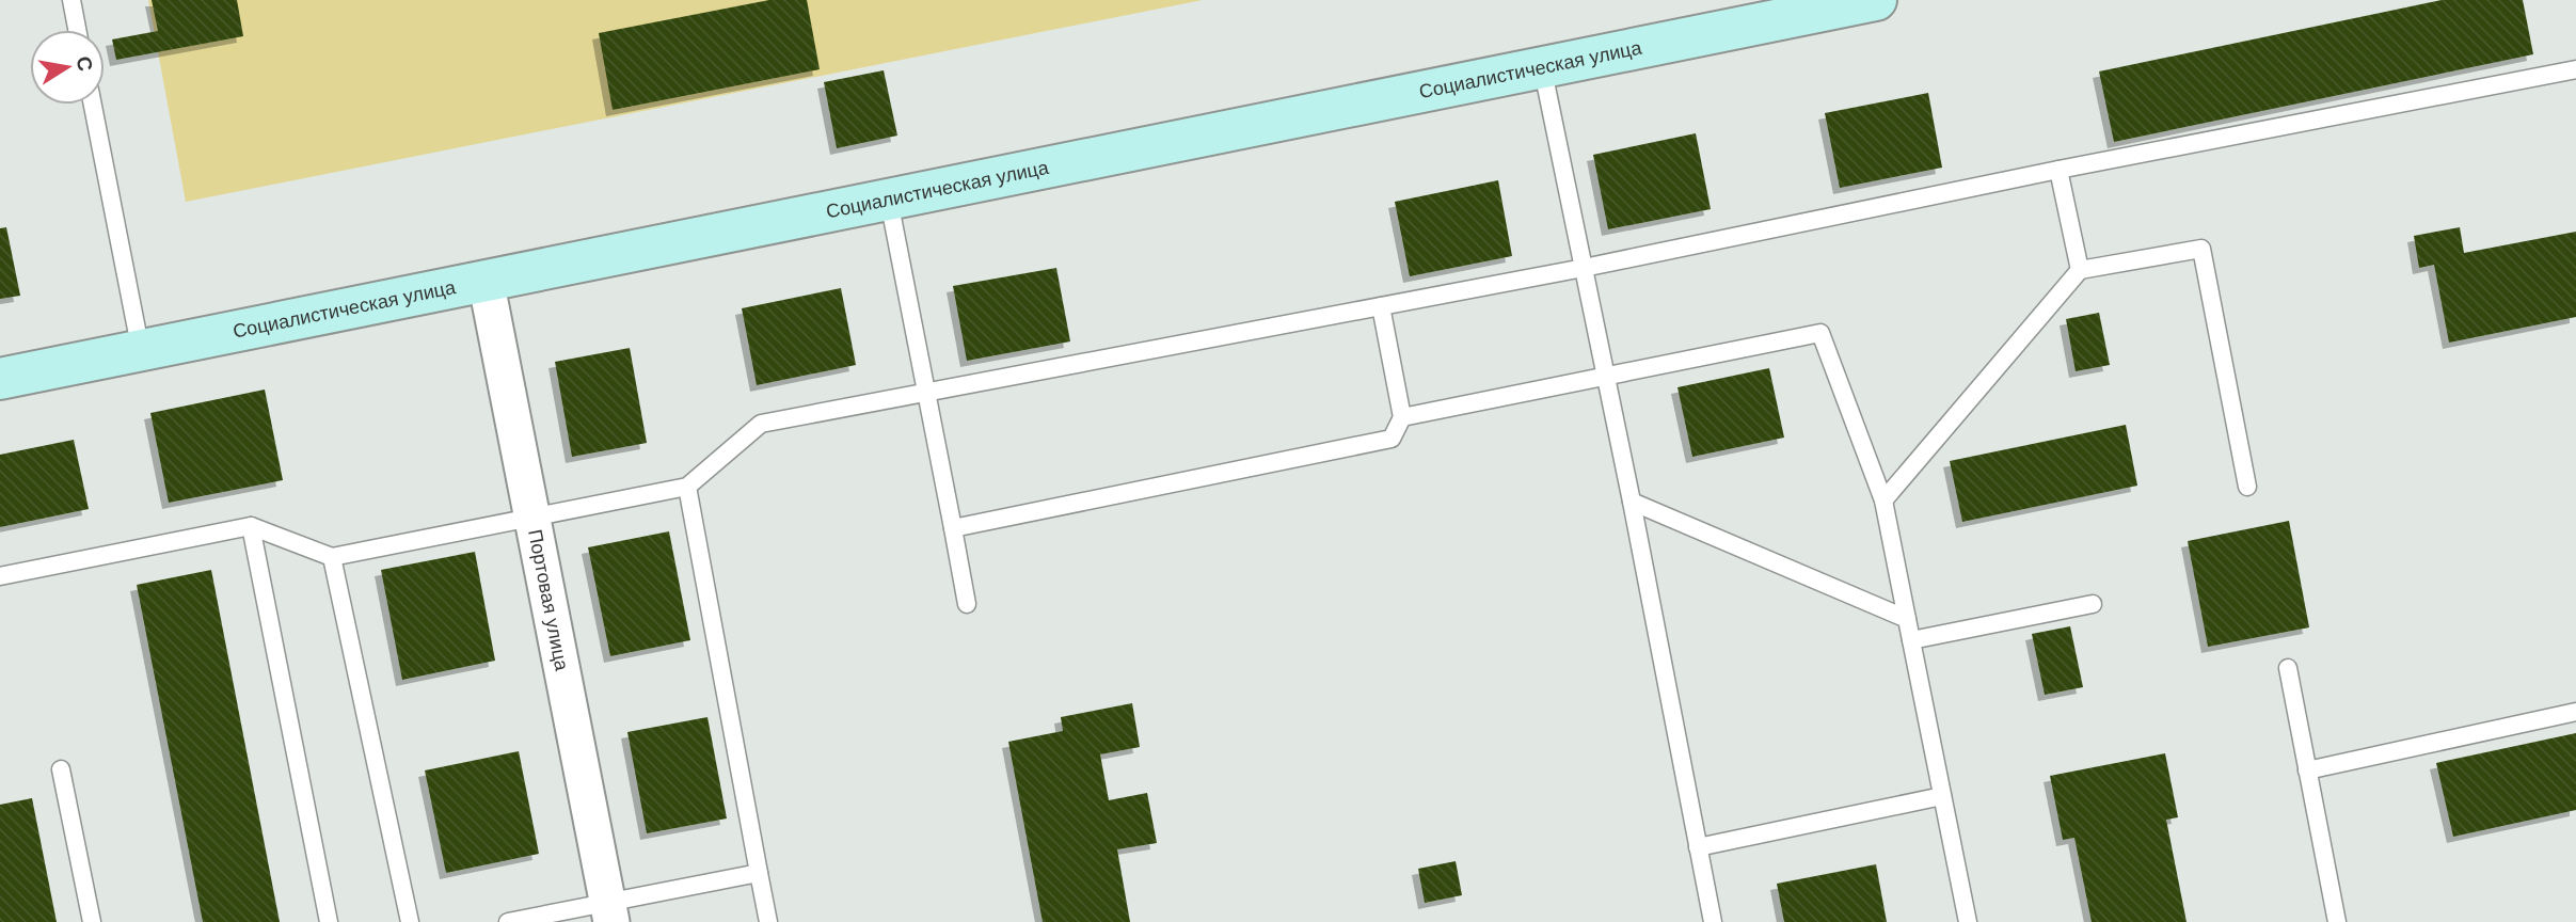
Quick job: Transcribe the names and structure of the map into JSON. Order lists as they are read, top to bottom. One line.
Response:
{"streets":{"main road":["Социалистическая улица"],"street":["Портовая улица"]},"crossings":[["Социалистическая улица","Портовая улица"]],"north":"right"}
